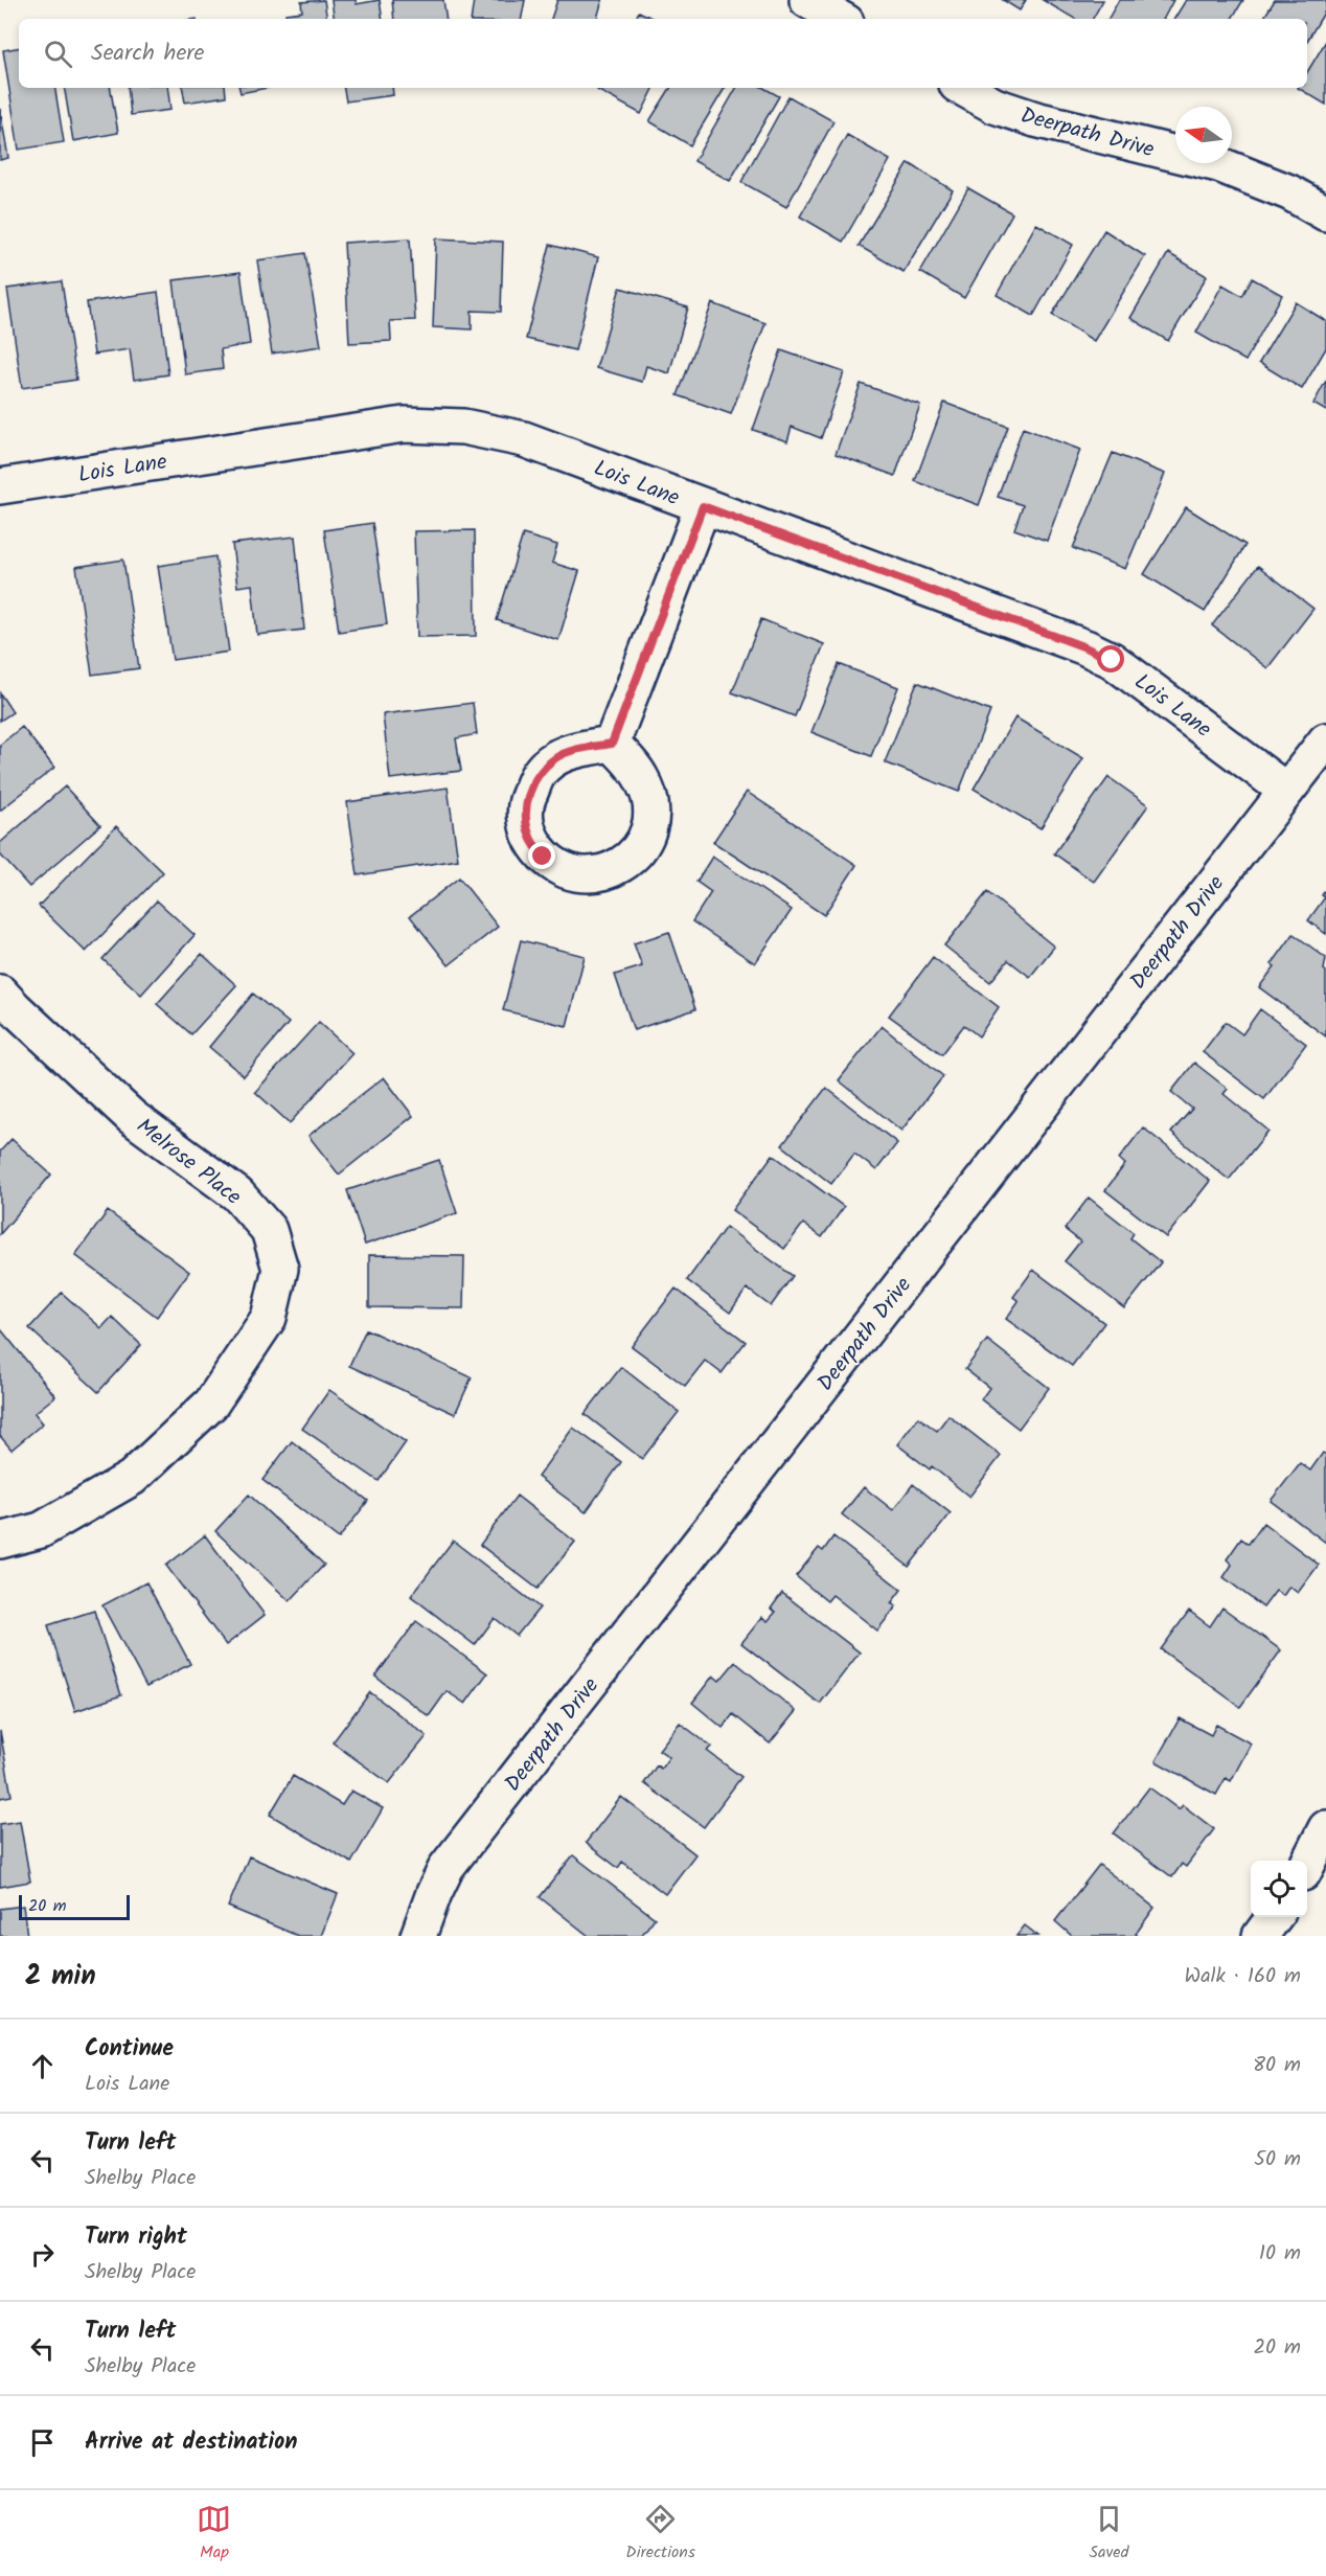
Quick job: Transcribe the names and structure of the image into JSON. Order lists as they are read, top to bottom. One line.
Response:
{"streets":{"street":["Deerpath Drive","Lois Lane","Melrose Place"]},"crossings":[["Deerpath Drive","Lois Lane"]],"scale_bar":"20 m","north":"left","page":{"search":"Search here","scale":"20 m","heading":["2 min","Walk · 160 m"],"list":[["Continue","Lois Lane","80 m"],["Turn left","Shelby Place","50 m"],["Turn right","Shelby Place","10 m"],["Turn left","Shelby Place","20 m"],"Arrive at destination"],"nav":["Map","Directions","Saved"]}}
